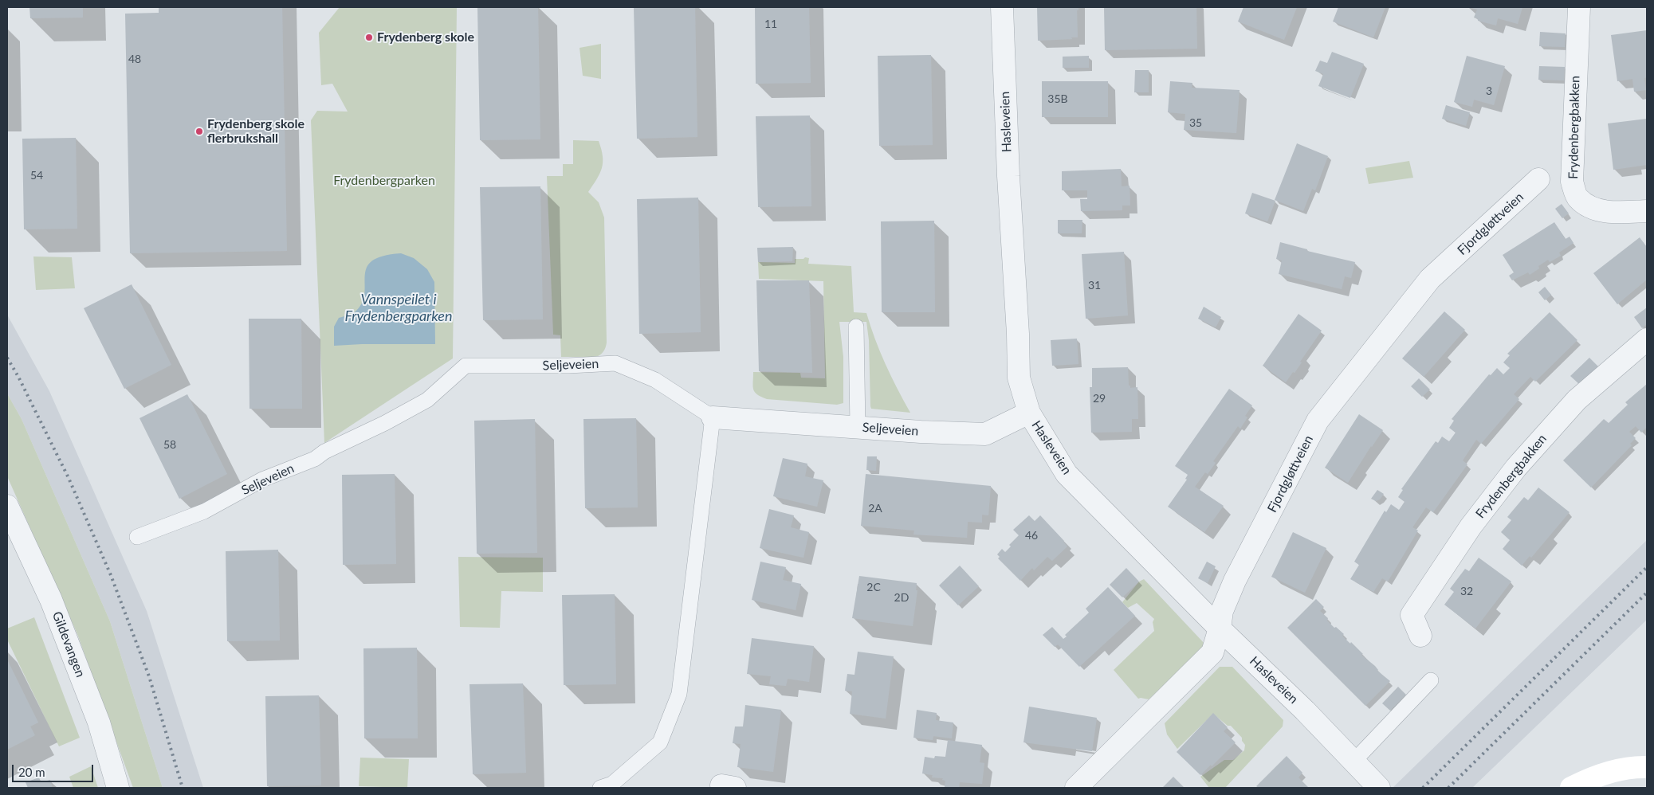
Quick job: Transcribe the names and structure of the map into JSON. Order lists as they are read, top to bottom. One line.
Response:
{"streets":{"street":["Hasleveien","Frydenbergbakken","Fjordgløttveien","Seljeveien","Gildevangen"]},"crossings":[["Hasleveien","Fjordgløttveien"],["Hasleveien","Seljeveien"]],"water":["Vannspeilet i Frydenbergparken"],"parks":["Frydenbergparken"],"places":["Frydenberg skole","Frydenberg skole flerbrukshall"],"house_numbers":["11","48","3","35B","35","54","31","29","58","2A","46","2C","32","2D"],"scale_bar":"20 m"}
